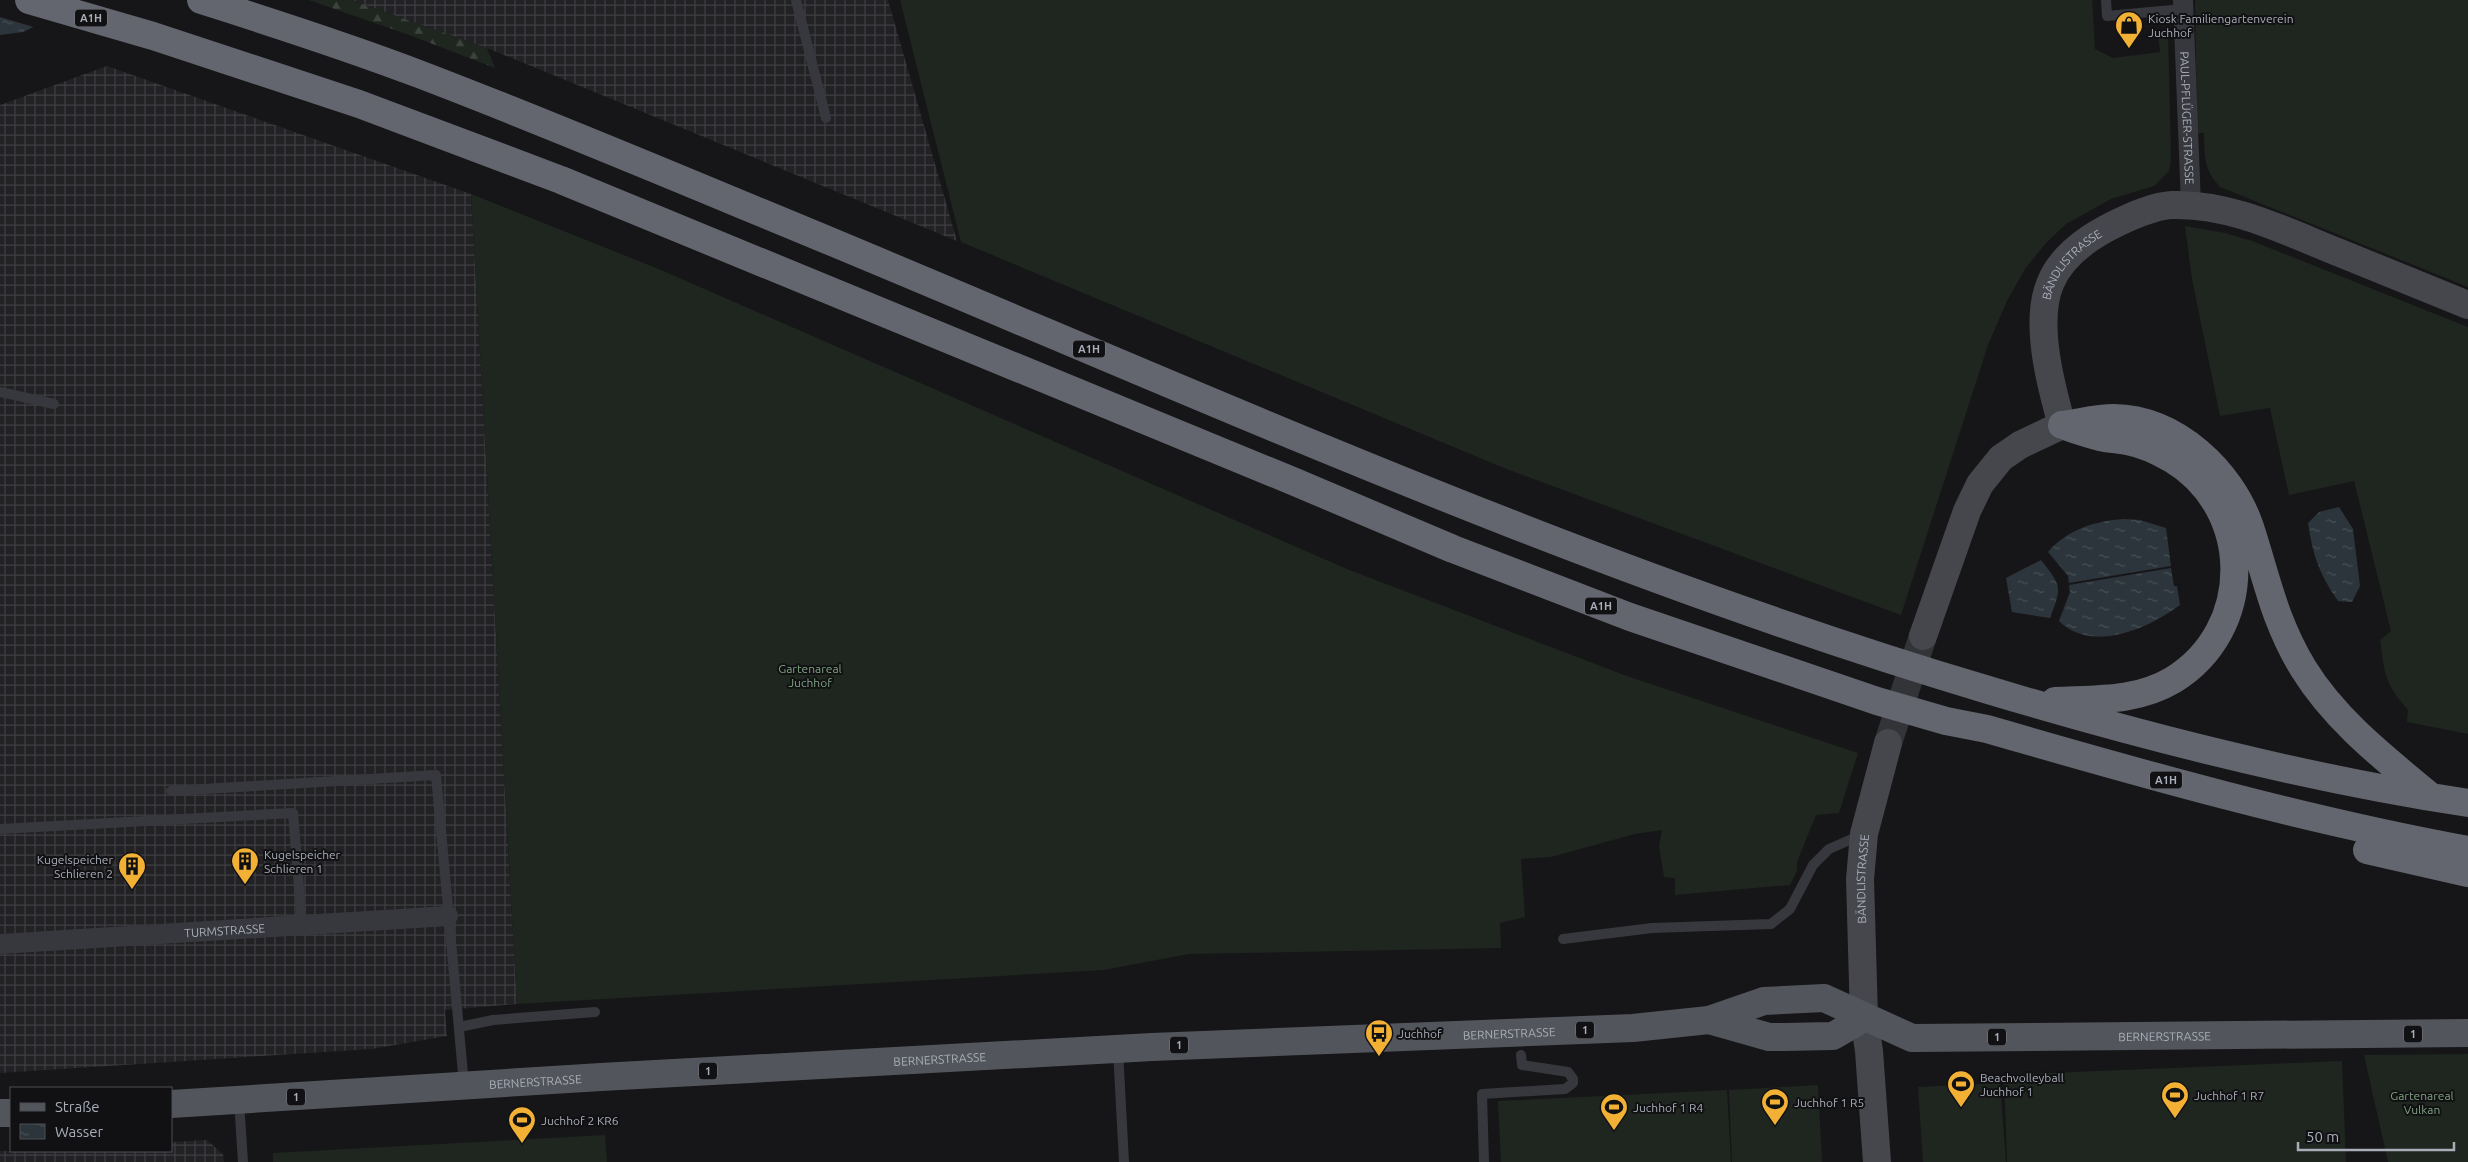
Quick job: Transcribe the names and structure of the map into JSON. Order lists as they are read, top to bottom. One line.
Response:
{"streets":{"highway":["A1H"],"main road":["1","BERNERSTRASSE"],"street":["PAUL-PFLÜGER-STRASSE","BÄNDLISTRASSE","TURMSTRASSE"]},"crossings":[["PAUL-PFLÜGER-STRASSE","BÄNDLISTRASSE"],["BÄNDLISTRASSE","BERNERSTRASSE"]],"parks":["Gartenareal Juchhof","Gartenareal Vulkan"],"places":{"shop":["Kiosk Familiengartenverein Juchhof"],"building":["Kugelspeicher Schlieren 1","Kugelspeicher Schlieren 2"],"bus stop":["Juchhof"],"sports":["Beachvolleyball Juchhof 1","Juchhof 1 R7","Juchhof 1 R5","Juchhof 1 R4","Juchhof 2 KR6"]},"legend":["Straße","Wasser"],"scale_bar":"50 m"}
